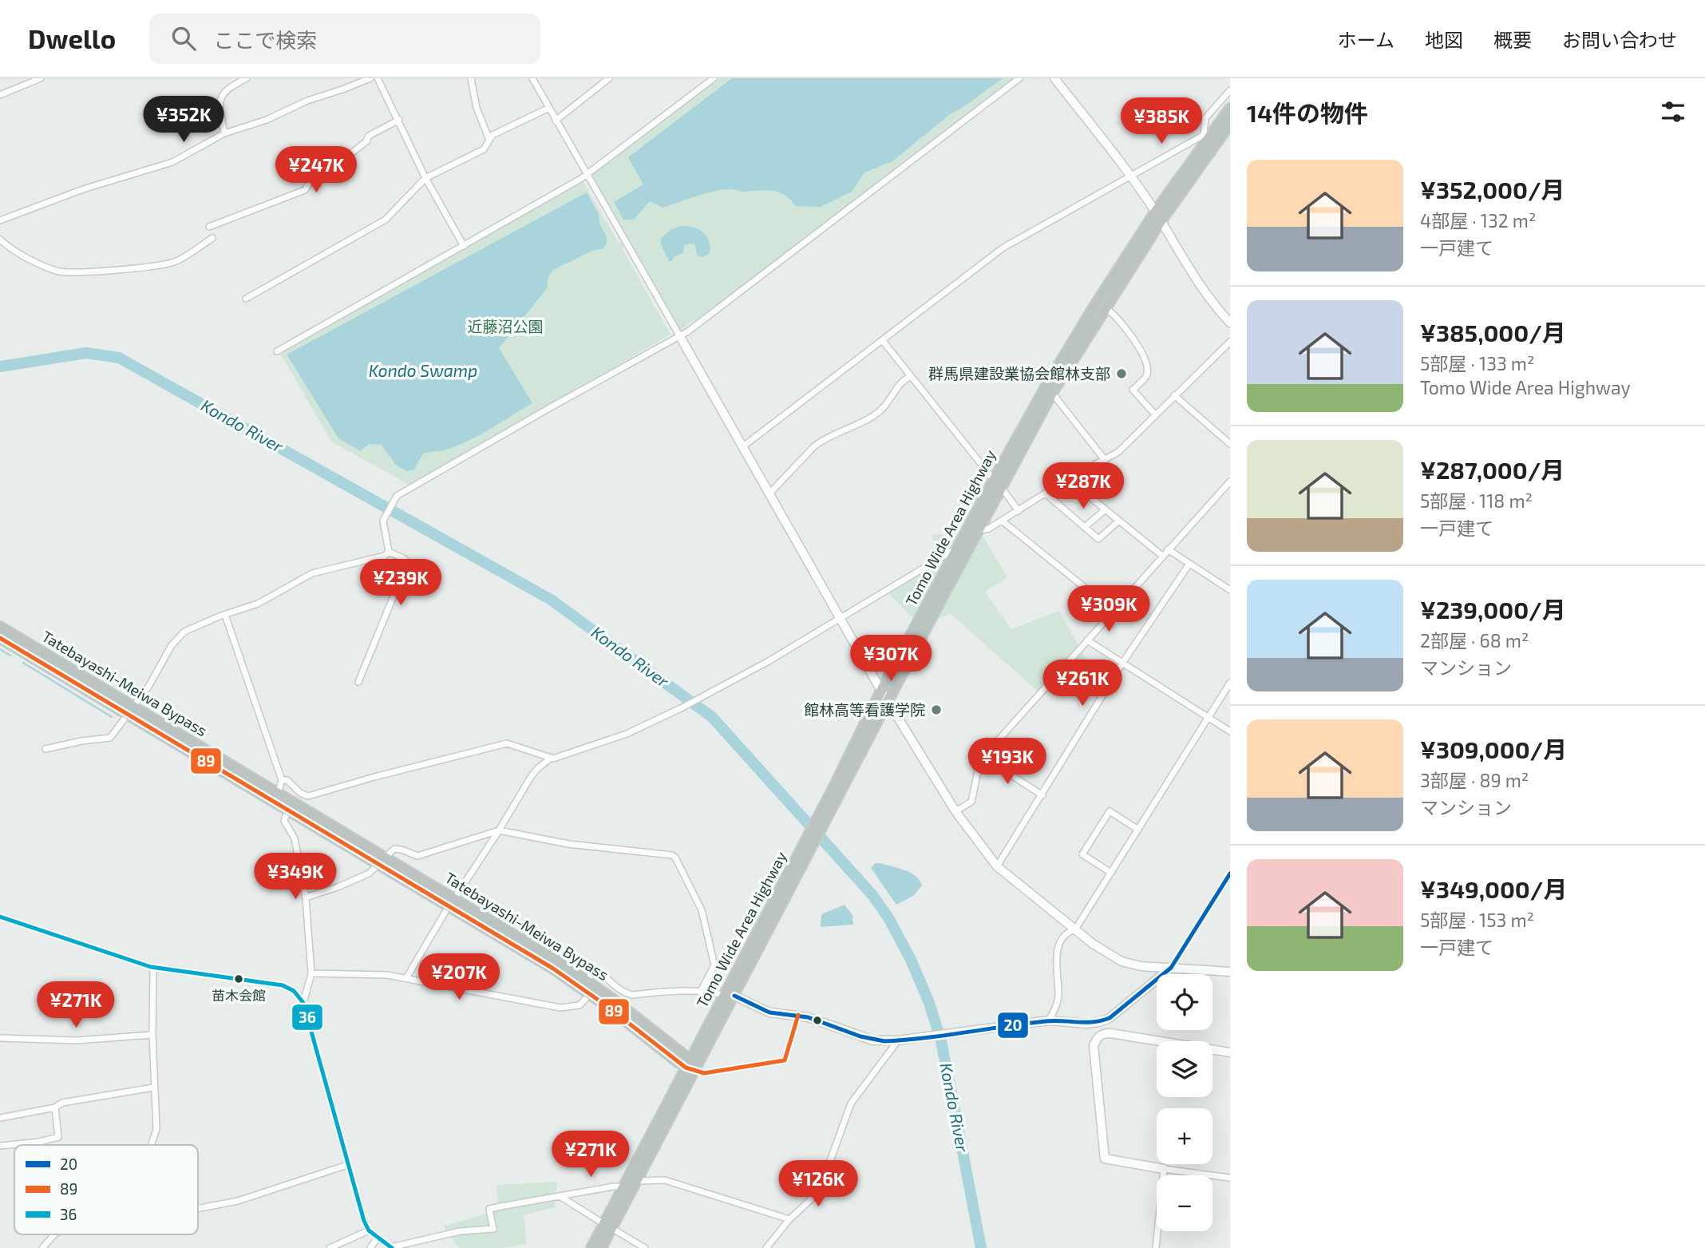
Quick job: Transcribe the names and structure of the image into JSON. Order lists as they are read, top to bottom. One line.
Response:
{"streets":{"highway":["Tomo Wide Area Highway","Tatebayashi-Meiwa Bypass"]},"crossings":[["Tomo Wide Area Highway","Tatebayashi-Meiwa Bypass"]],"water":["Kondo Swamp","Kondo River"],"parks":["近藤沼公園"],"places":["群馬県建設業協会館林支部","館林高等看護学院","苗木会館"],"lines":["transit line 89","transit line 20","transit line 36"],"legend":["20","89","36"],"page":{"header":"Dwello","search":"ここで検索","nav":["ホーム","地図","概要","お問い合わせ"],"heading":"14件の物件","price":["¥352K","¥385K","¥247K","¥287K","¥239K","¥309K","¥307K","¥261K","¥193K","¥349K","¥207K","¥271K","¥271K","¥126K"],"list":[{"name":"¥352,000/月","note":"4部屋 · 132 m² · 一戸建て"},{"name":"¥385,000/月","note":"5部屋 · 133 m² · Tomo Wide Area Highway"},{"name":"¥287,000/月","note":"5部屋 · 118 m² · 一戸建て"},{"name":"¥239,000/月","note":"2部屋 · 68 m² · マンション"},{"name":"¥309,000/月","note":"3部屋 · 89 m² · マンション"},{"name":"¥349,000/月","note":"5部屋 · 153 m² · 一戸建て"}],"map_buttons":["+","−"]}}
